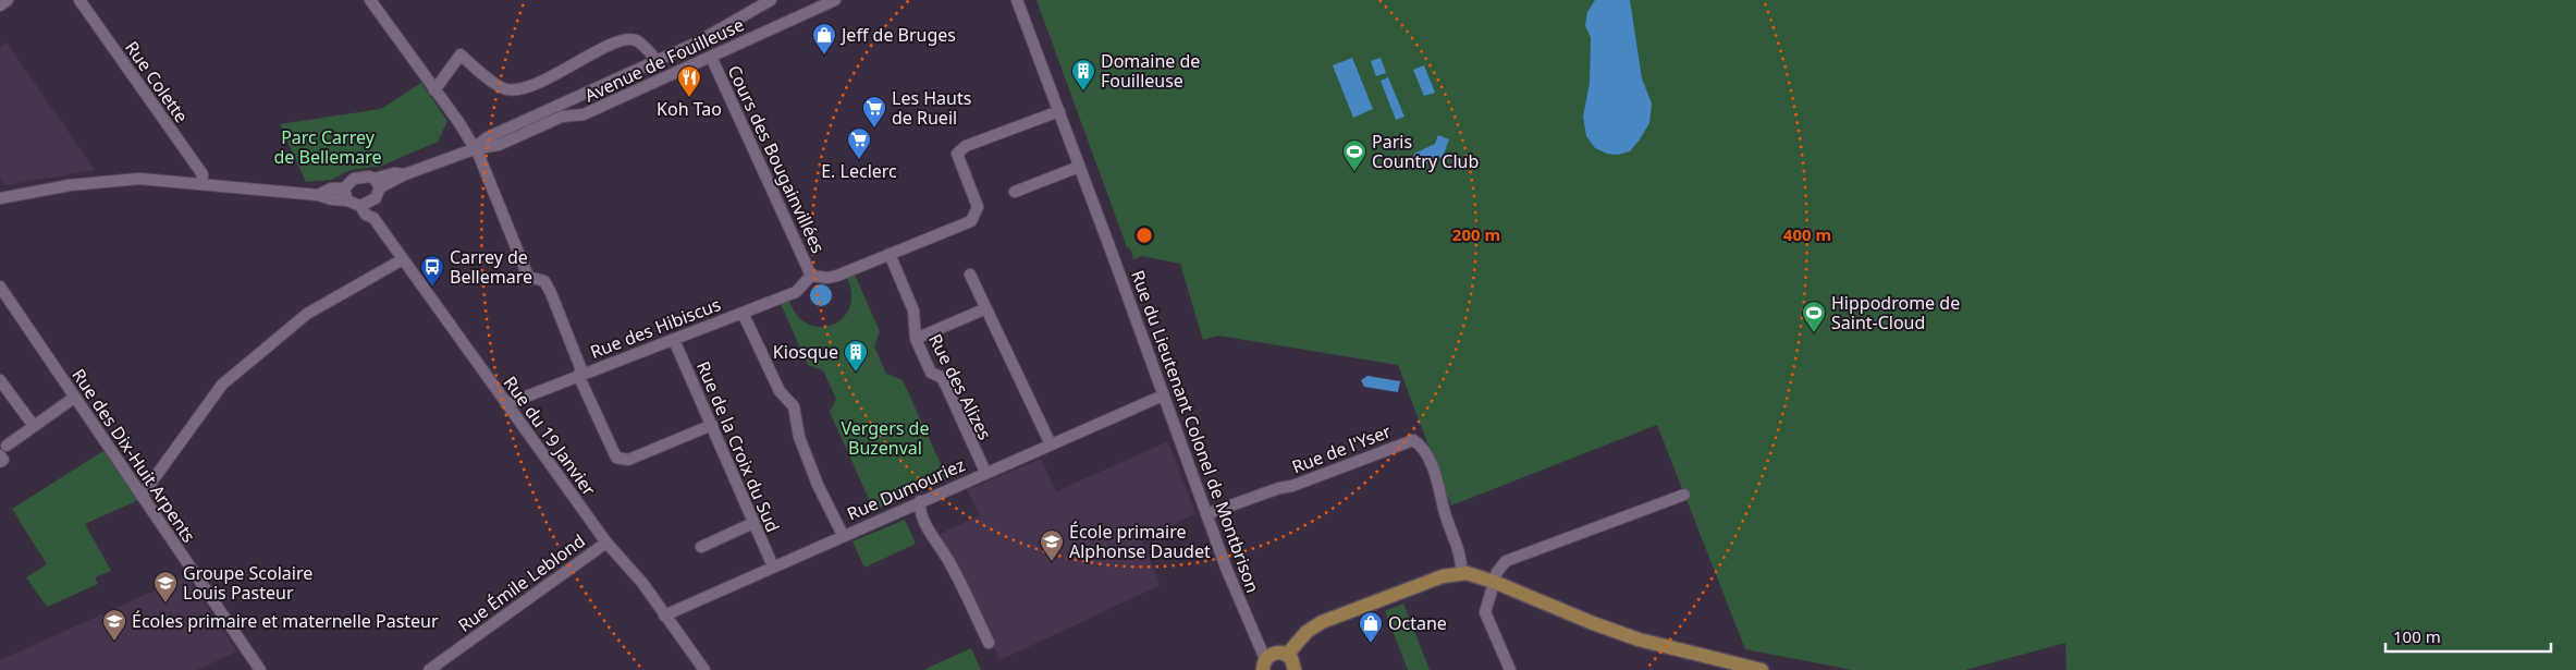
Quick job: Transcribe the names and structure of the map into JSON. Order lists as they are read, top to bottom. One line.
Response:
{"streets":{"street":["Avenue de Fouilleuse","Rue Colette","Cours des Bougainvillées","Rue des Hibiscus","Rue des Alizes","Rue du Lieutenant Colonel de Montbrison","Rue du 19 Janvier","Rue de la Croix du Sud","Rue de l'Yser","Rue des Dix-Huit Arpents","Rue Dumouriez","Rue Émile Leblond"]},"crossings":[["Avenue de Fouilleuse","Cours des Bougainvillées"],["Avenue de Fouilleuse","Rue du 19 Janvier"],["Cours des Bougainvillées","Rue des Hibiscus"],["Rue des Hibiscus","Rue du 19 Janvier"],["Rue des Hibiscus","Rue de la Croix du Sud"],["Rue des Alizes","Rue Dumouriez"],["Rue du Lieutenant Colonel de Montbrison","Rue de l'Yser"],["Rue du Lieutenant Colonel de Montbrison","Rue Dumouriez"],["Rue du 19 Janvier","Rue Dumouriez"],["Rue du 19 Janvier","Rue Émile Leblond"],["Rue de la Croix du Sud","Rue Dumouriez"]],"parks":["Parc Carrey de Bellemare","Vergers de Buzenval"],"places":{"shop":["Jeff de Bruges","Octane"],"building":["Domaine de Fouilleuse","Kiosque"],"restaurant":["Koh Tao"],"supermarket":["Les Hauts de Rueil","E. Leclerc"],"sports":["Paris Country Club","Hippodrome de Saint-Cloud"],"bus stop":["Carrey de Bellemare"],"school or university":["École primaire Alphonse Daudet","Groupe Scolaire Louis Pasteur","Écoles primaire et maternelle Pasteur"]},"scale_bar":"100 m","rings":["200 m","400 m"]}
